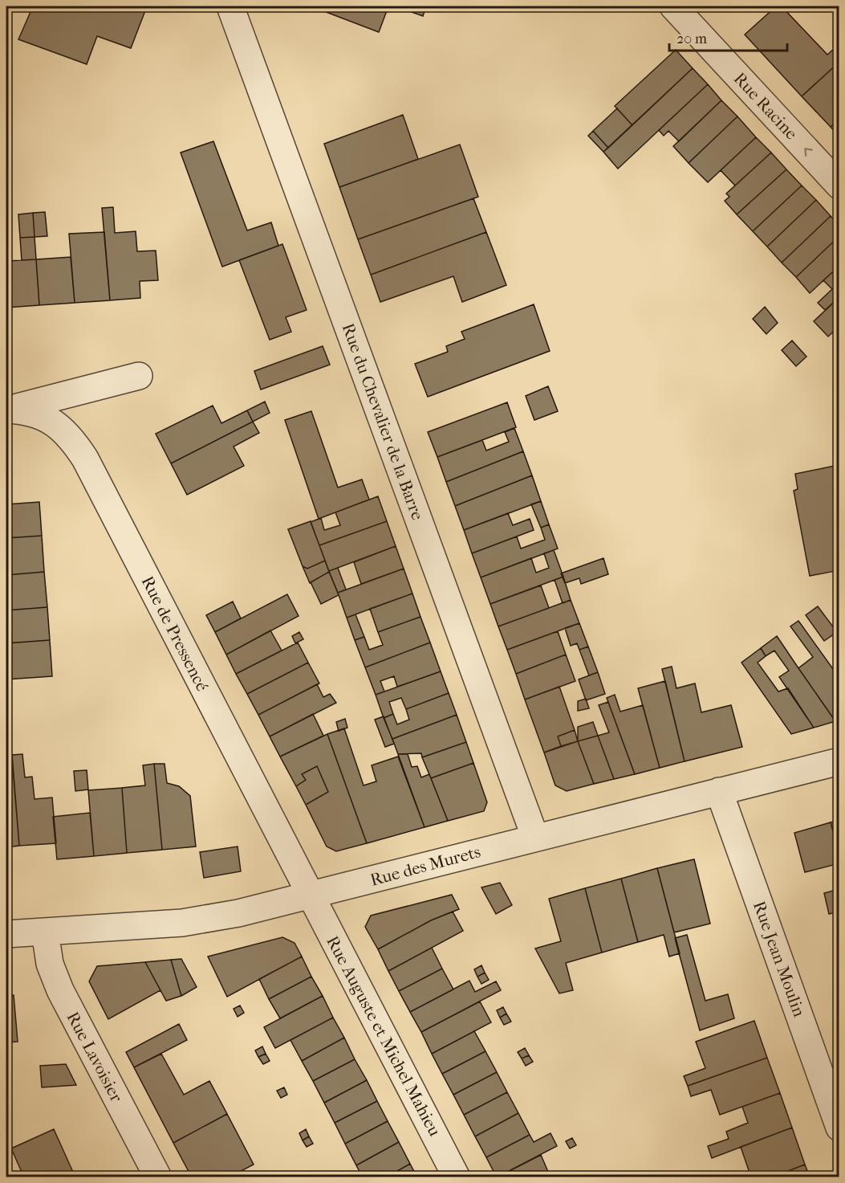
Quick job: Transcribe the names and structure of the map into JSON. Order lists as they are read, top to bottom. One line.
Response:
{"streets":{"street":["Rue Racine","Rue du Chevalier de la Barre","Rue de Pressencé","Rue des Murets","Rue Jean Moulin","Rue Auguste et Michel Mahieu","Rue Lavoisier"]},"crossings":[["Rue du Chevalier de la Barre","Rue des Murets"],["Rue de Pressencé","Rue des Murets"],["Rue de Pressencé","Rue Auguste et Michel Mahieu"],["Rue des Murets","Rue Jean Moulin"],["Rue des Murets","Rue Auguste et Michel Mahieu"],["Rue des Murets","Rue Lavoisier"]],"one_way":["Rue Racine"],"scale_bar":"20 m"}
